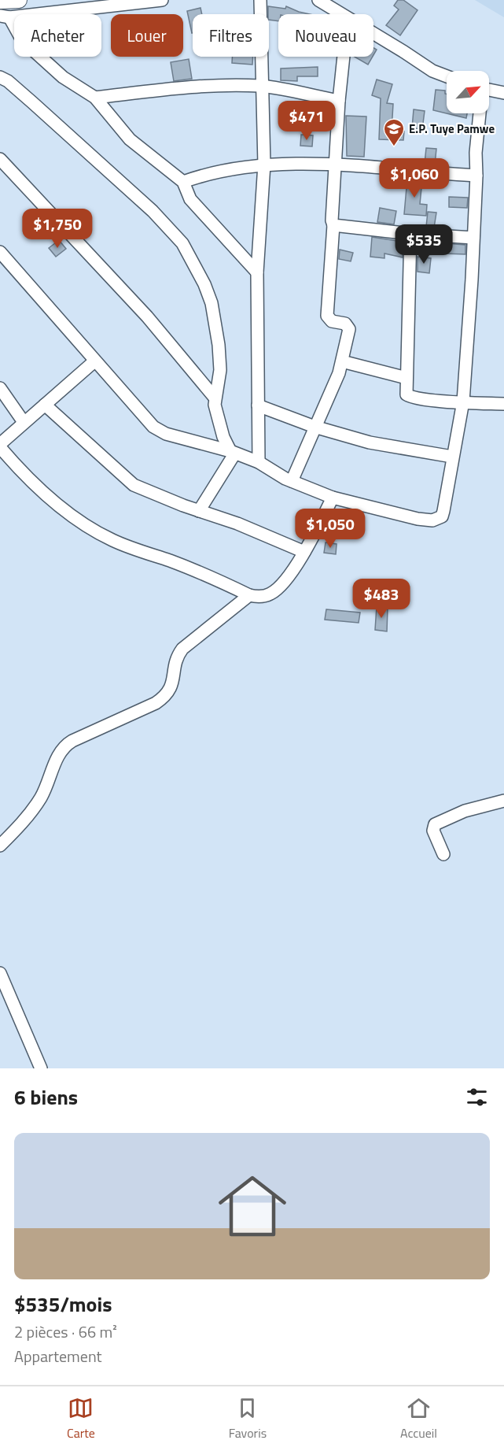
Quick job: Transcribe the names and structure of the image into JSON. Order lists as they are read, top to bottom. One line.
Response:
{"places":{"school or university":["E.P. Tuye Pamwe"]},"north":"top right","page":{"chip":["Acheter","Louer","Filtres","Nouveau"],"price":["$471","$1,060","$1,750","$535","$1,050","$483"],"heading":"6 biens","list":[{"name":"$535/mois","note":"2 pièces · 66 m² · Appartement"}],"tabs":["Carte","Favoris","Accueil"]}}
